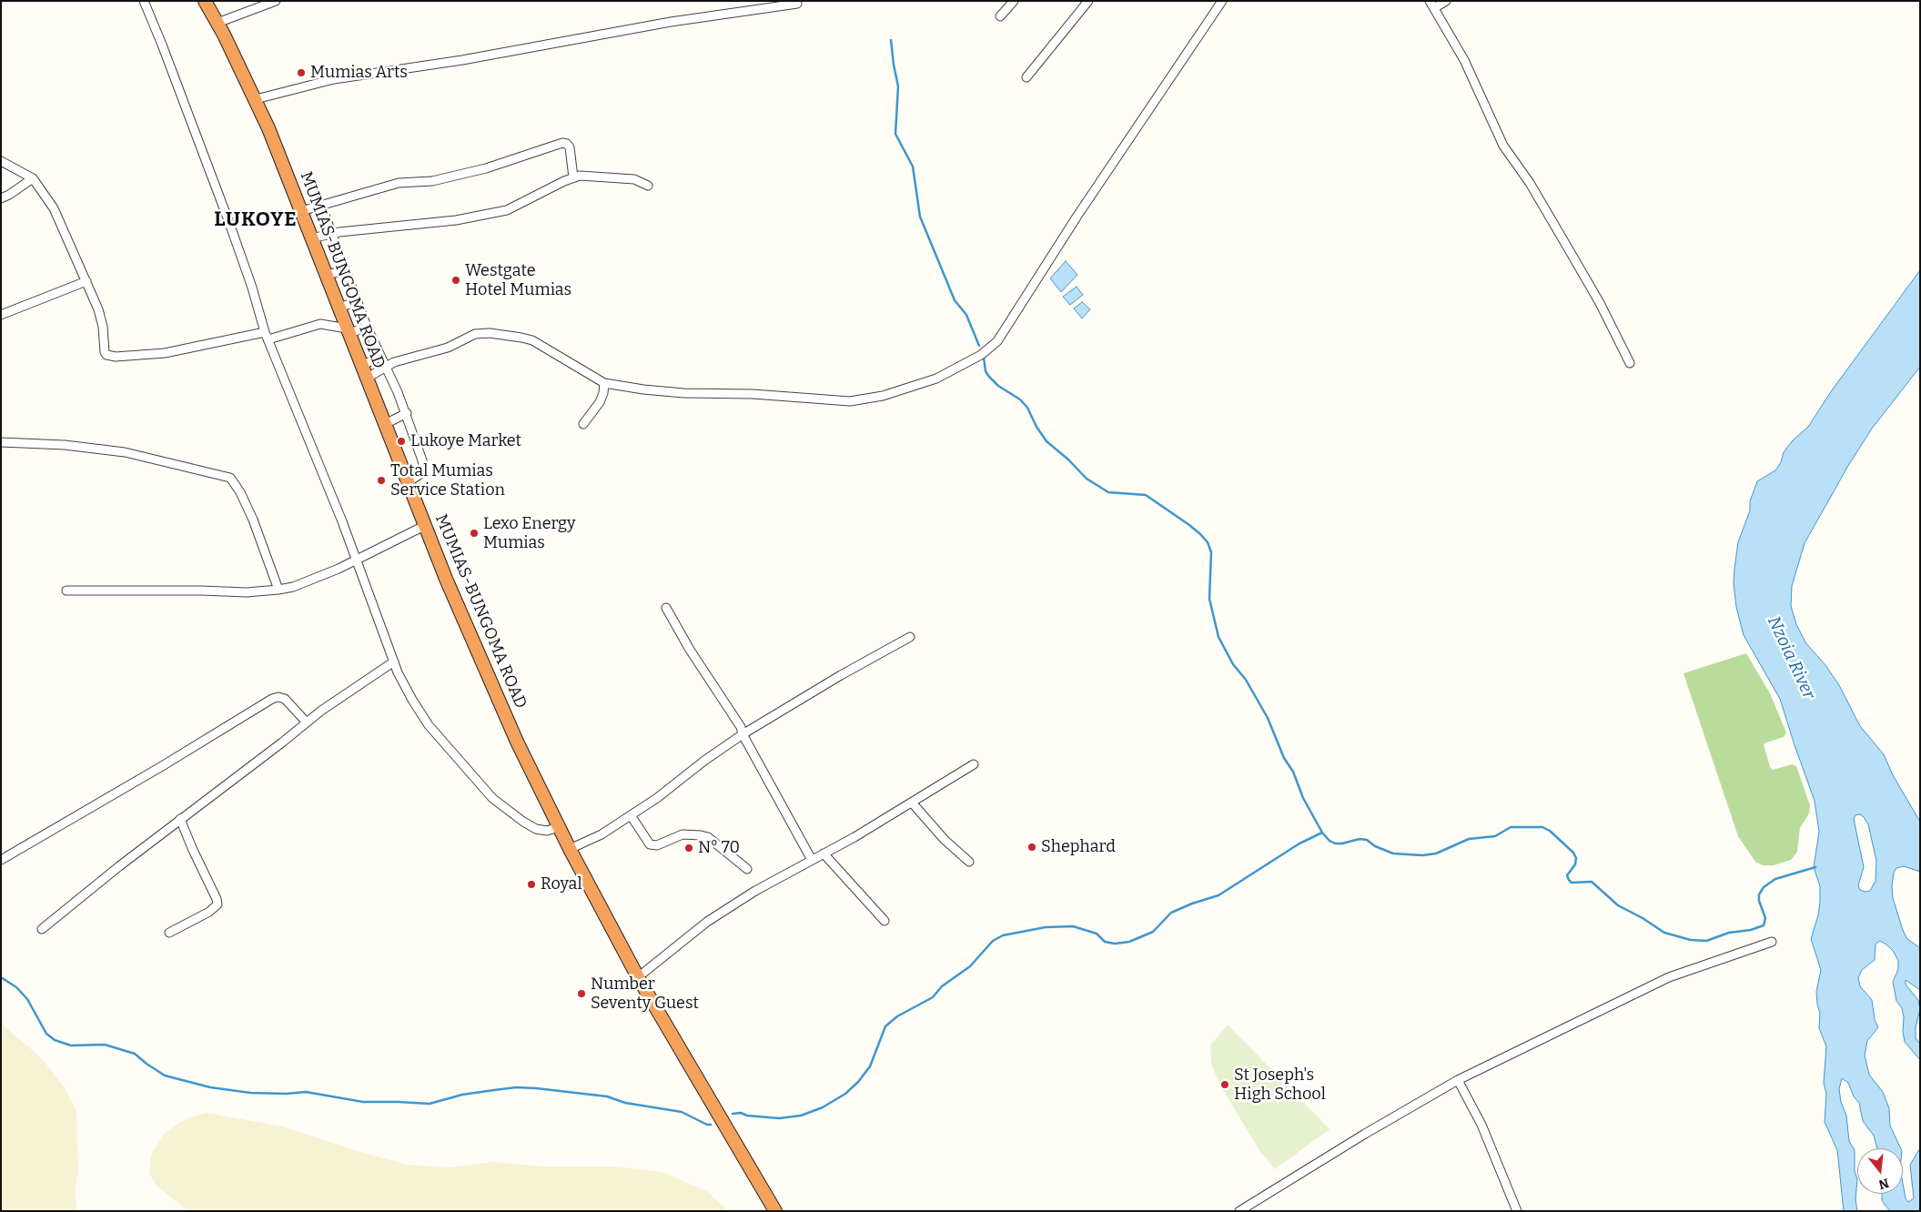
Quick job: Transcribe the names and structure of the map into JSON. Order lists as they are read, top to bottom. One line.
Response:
{"streets":{"highway":["MUMIAS-BUNGOMA ROAD"]},"districts":["LUKOYE"],"water":["Nzoia River"],"places":["Mumias Arts","Westgate Hotel Mumias","Lukoye Market","Total Mumias Service Station","Lexo Energy Mumias","Shephard","N° 70","Royal","Number Seventy Guest","St Joseph's High School"],"north":"bottom"}
